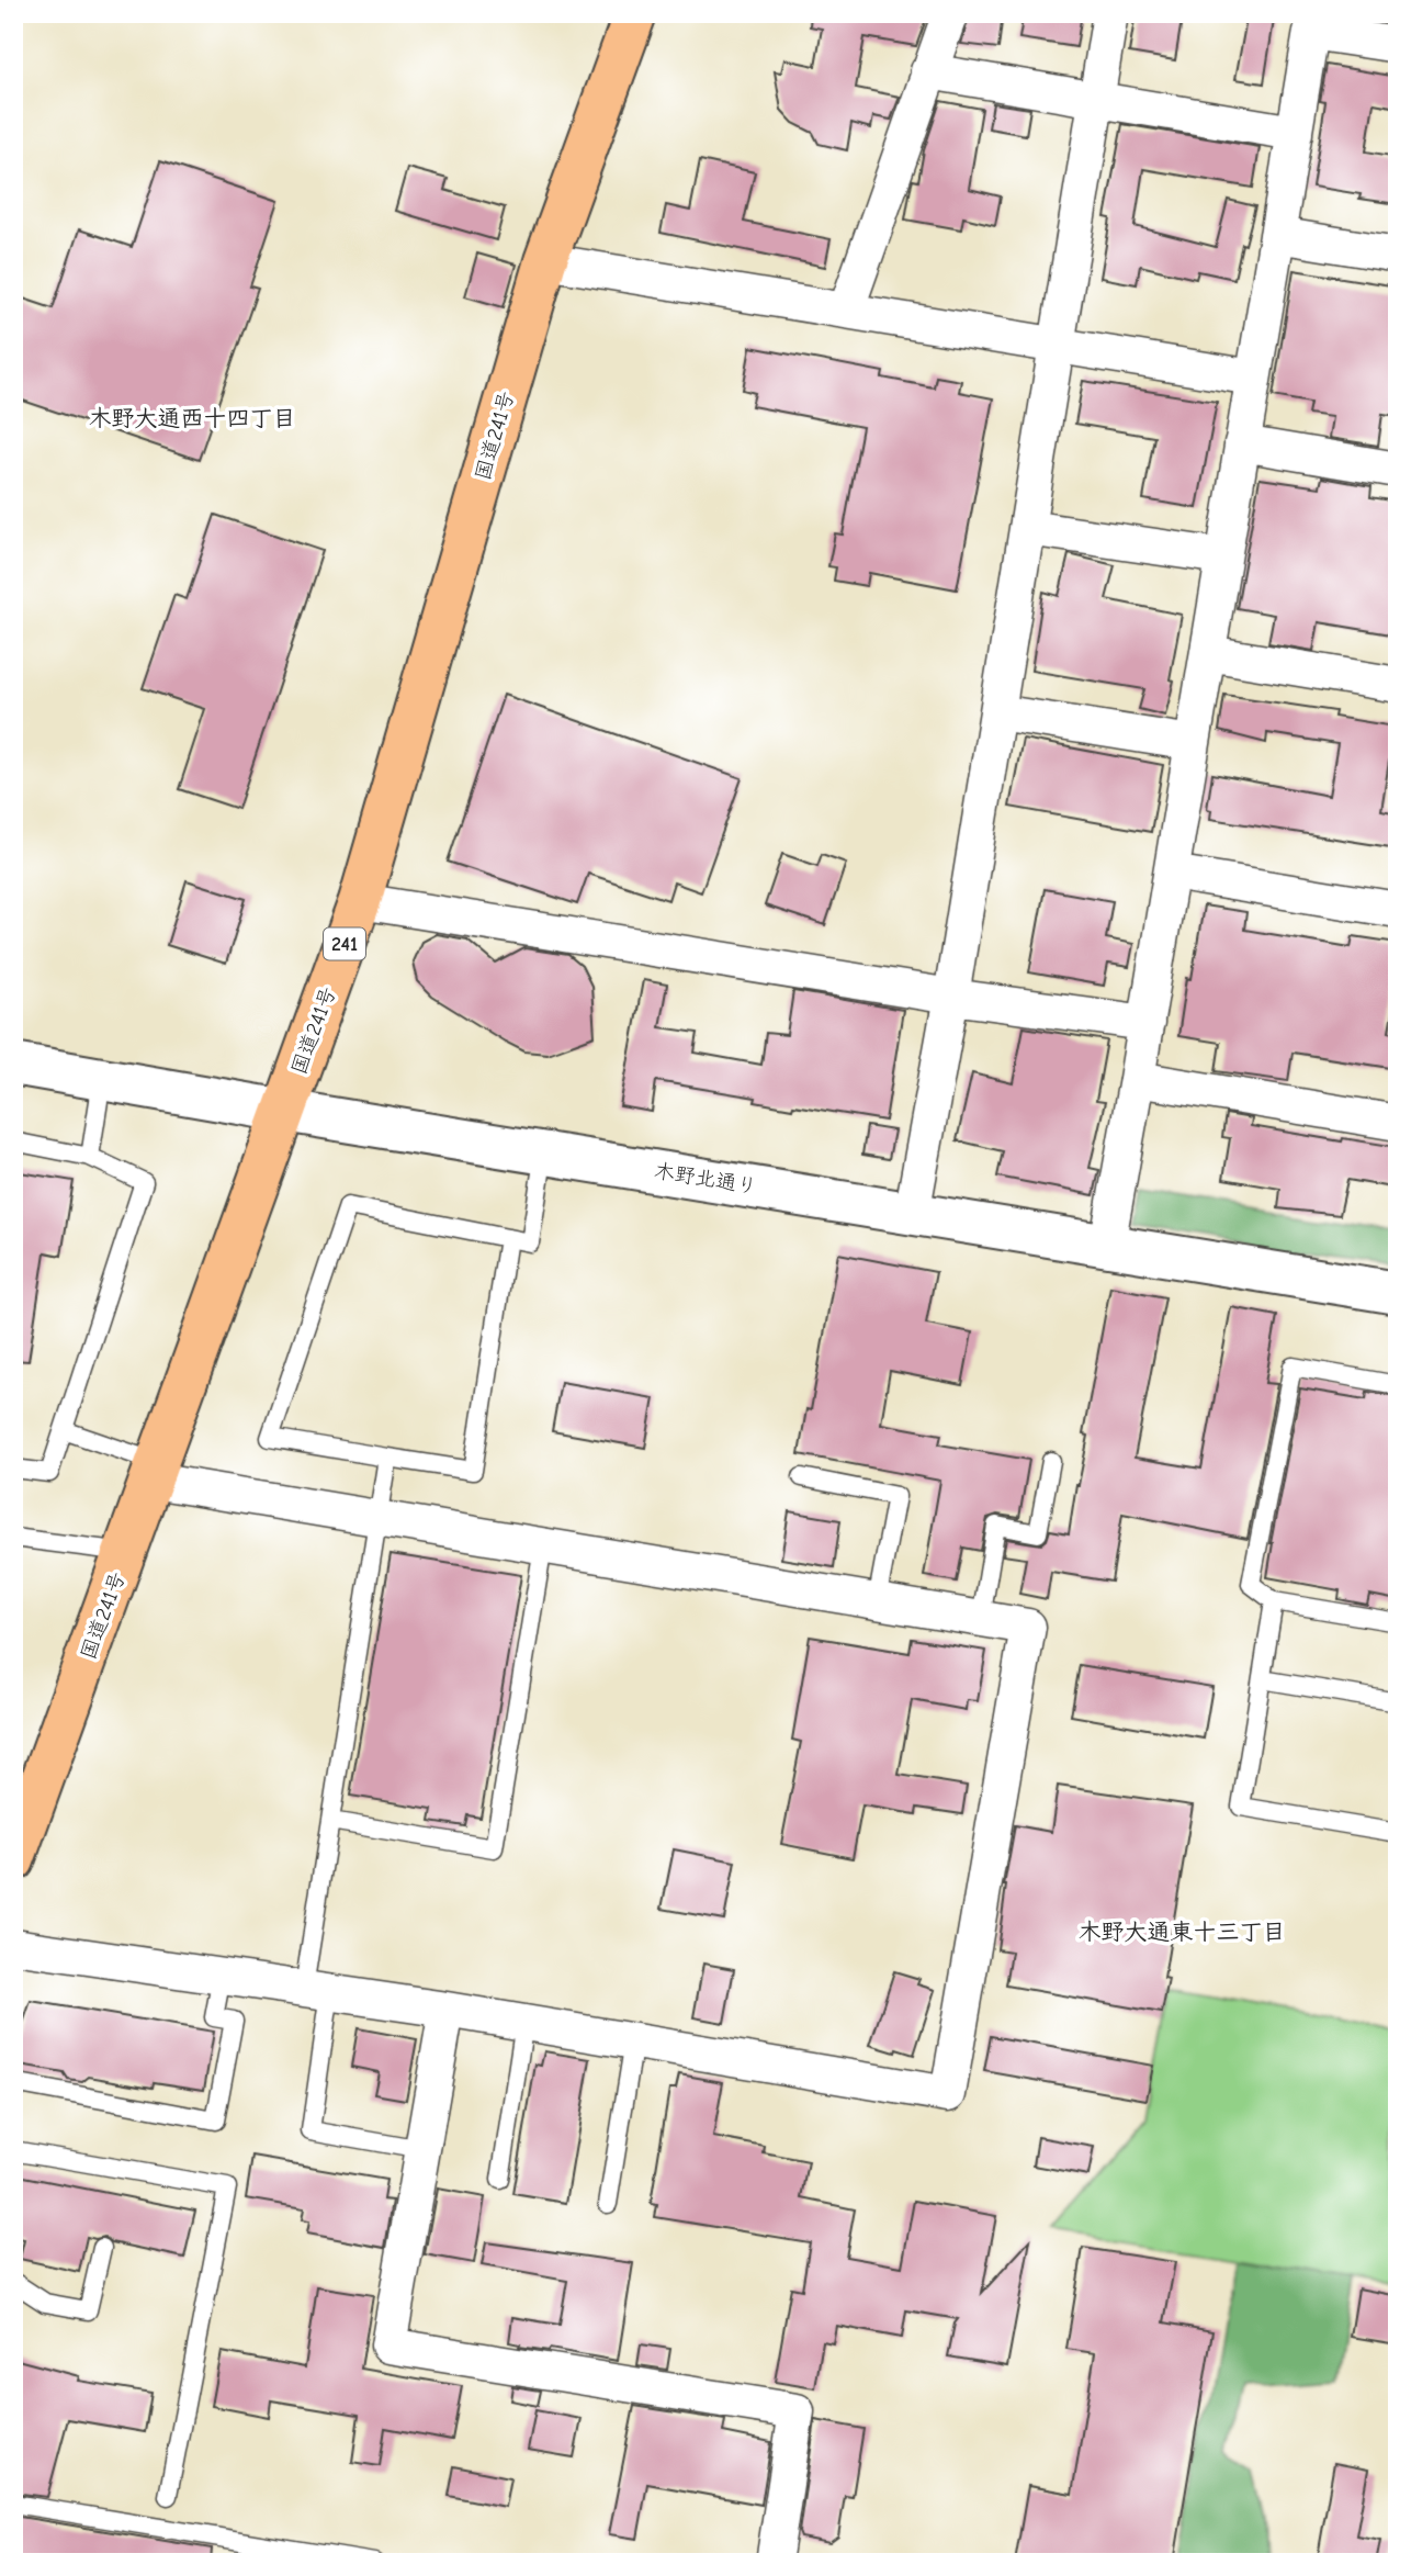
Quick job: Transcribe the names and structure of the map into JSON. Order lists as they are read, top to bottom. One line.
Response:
{"streets":{"highway":["国道241号","241"],"street":["木野北通り"]},"crossings":[["国道241号","木野北通り"]],"districts":["木野大通西十四丁目","木野大通東十三丁目"]}
